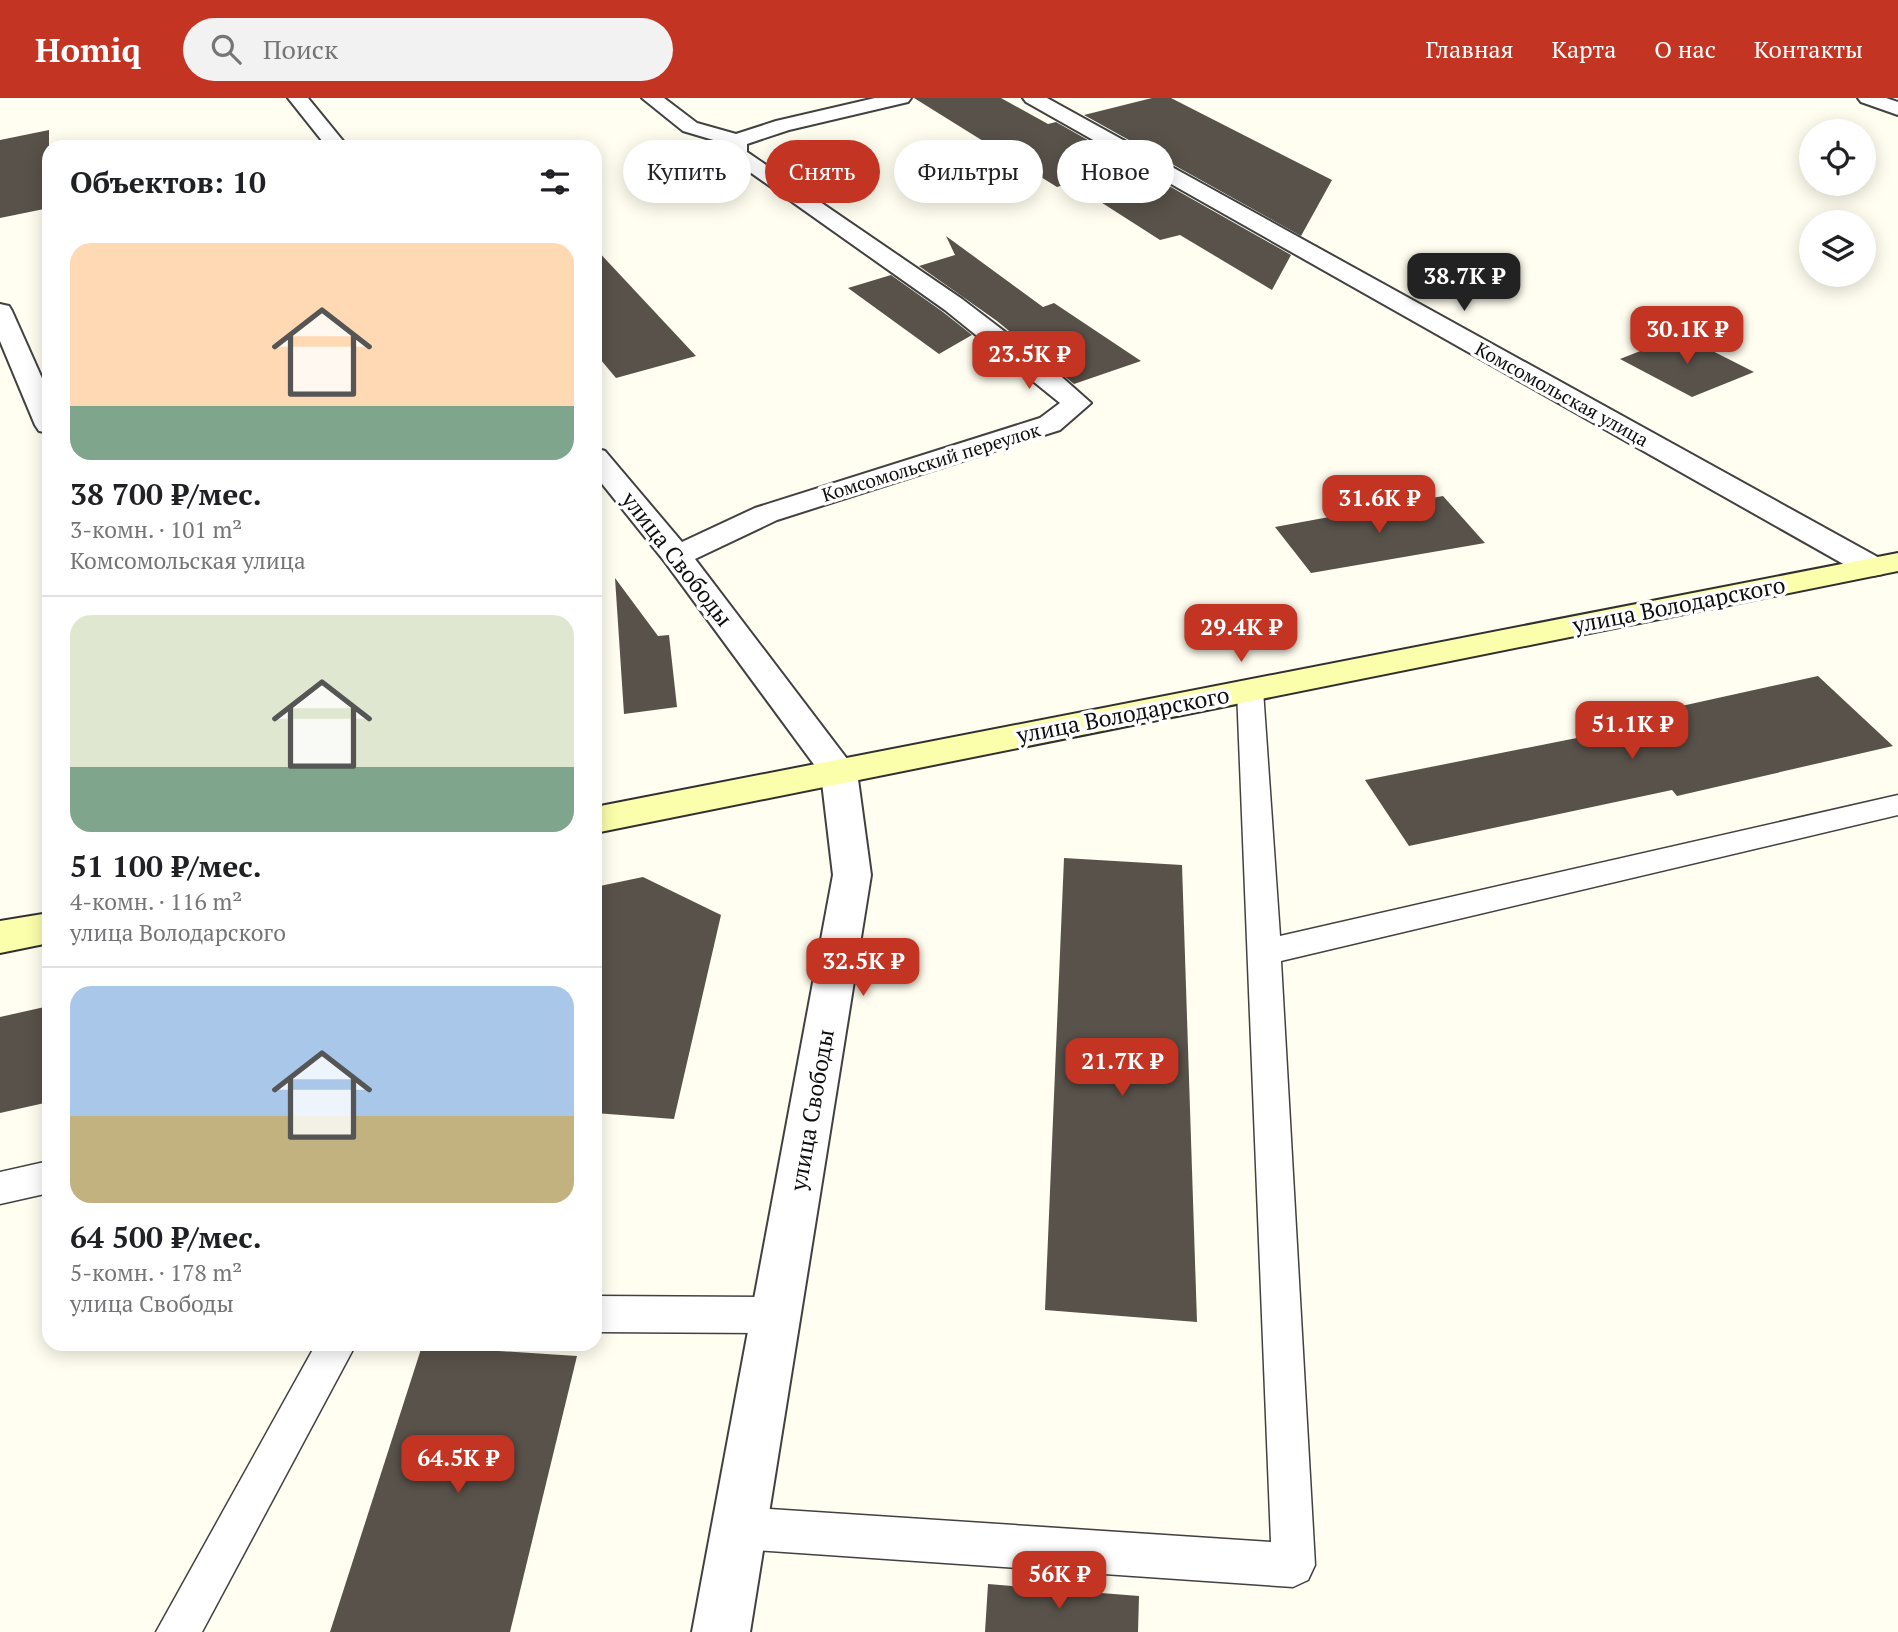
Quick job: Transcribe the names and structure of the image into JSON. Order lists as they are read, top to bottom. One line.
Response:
{"streets":{"main road":["улица Володарского"],"street":["Комсомольская улица","Комсомольский переулок","улица Свободы"]},"crossings":[["Комсомольская улица","улица Володарского"],["Комсомольский переулок","улица Свободы"],["улица Свободы","улица Володарского"]],"page":{"header":"Homiq","search":"Поиск","nav":["Главная","Карта","О нас","Контакты"],"chip":["Купить","Снять","Фильтры","Новое"],"heading":"Объектов: 10","list":[{"name":"38 700 ₽/мес.","note":"3-комн. · 101 m² · Комсомольская улица"},{"name":"51 100 ₽/мес.","note":"4-комн. · 116 m² · улица Володарского"},{"name":"64 500 ₽/мес.","note":"5-комн. · 178 m² · улица Свободы"}],"price":["38.7K ₽","30.1K ₽","23.5K ₽","31.6K ₽","29.4K ₽","51.1K ₽","32.5K ₽","21.7K ₽","64.5K ₽","56K ₽"]}}
